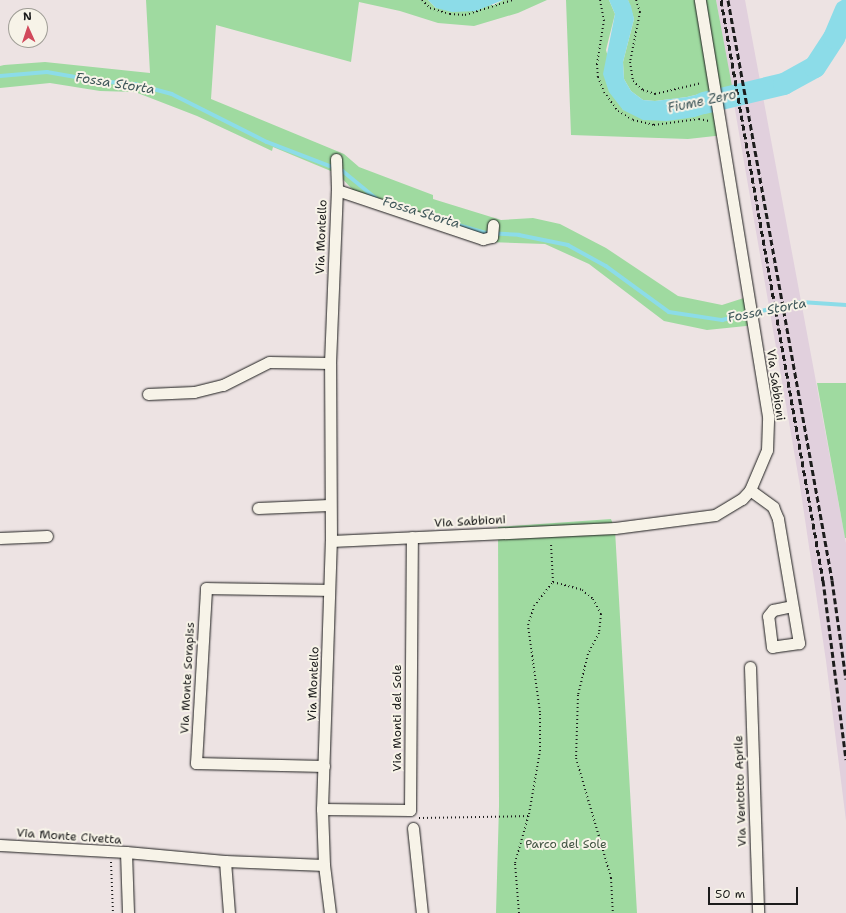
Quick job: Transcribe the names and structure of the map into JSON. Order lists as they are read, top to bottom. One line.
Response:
{"streets":{"street":["Via Montello","Via Sabbioni","Via Monte Sorapiss","Via Monti del Sole","Via Ventotto Aprile","Via Monte Civetta"]},"crossings":[["Via Montello","Via Sabbioni"],["Via Montello","Via Monte Sorapiss"],["Via Montello","Via Monti del Sole"],["Via Sabbioni","Via Monti del Sole"]],"water":["Fossa Storta","Fiume Zero"],"parks":["Parco del Sole"],"scale_bar":"50 m","north":"top"}
